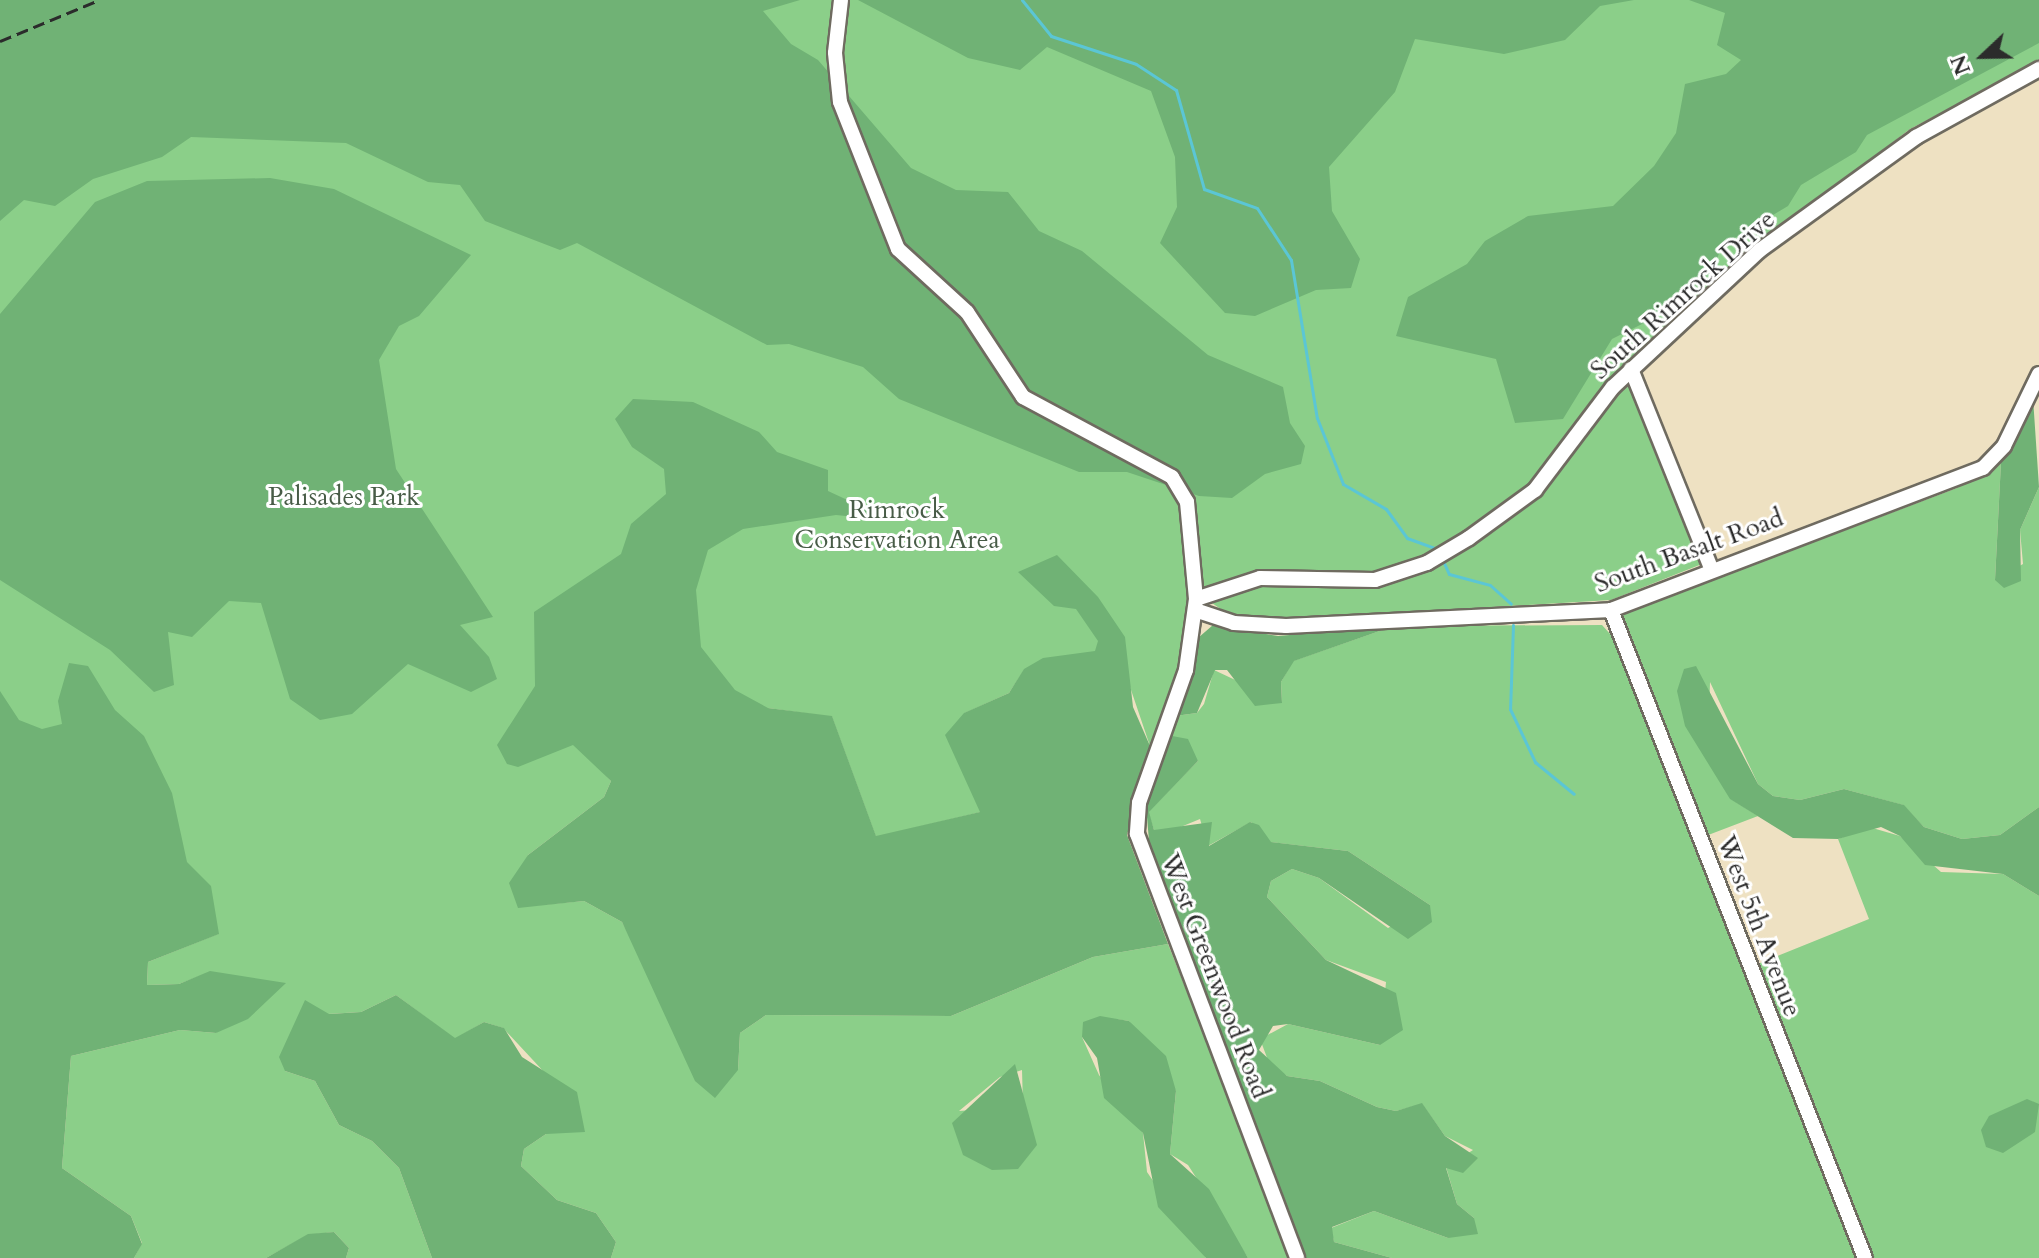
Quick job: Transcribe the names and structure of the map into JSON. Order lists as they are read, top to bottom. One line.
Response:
{"streets":{"street":["South Rimrock Drive","South Basalt Road","West 5th Avenue","West Greenwood Road"]},"crossings":[["South Rimrock Drive","South Basalt Road"],["South Rimrock Drive","West Greenwood Road"],["South Basalt Road","West 5th Avenue"],["South Basalt Road","West Greenwood Road"]],"parks":["Palisades Park","Rimrock Conservation Area"],"north":"left"}
